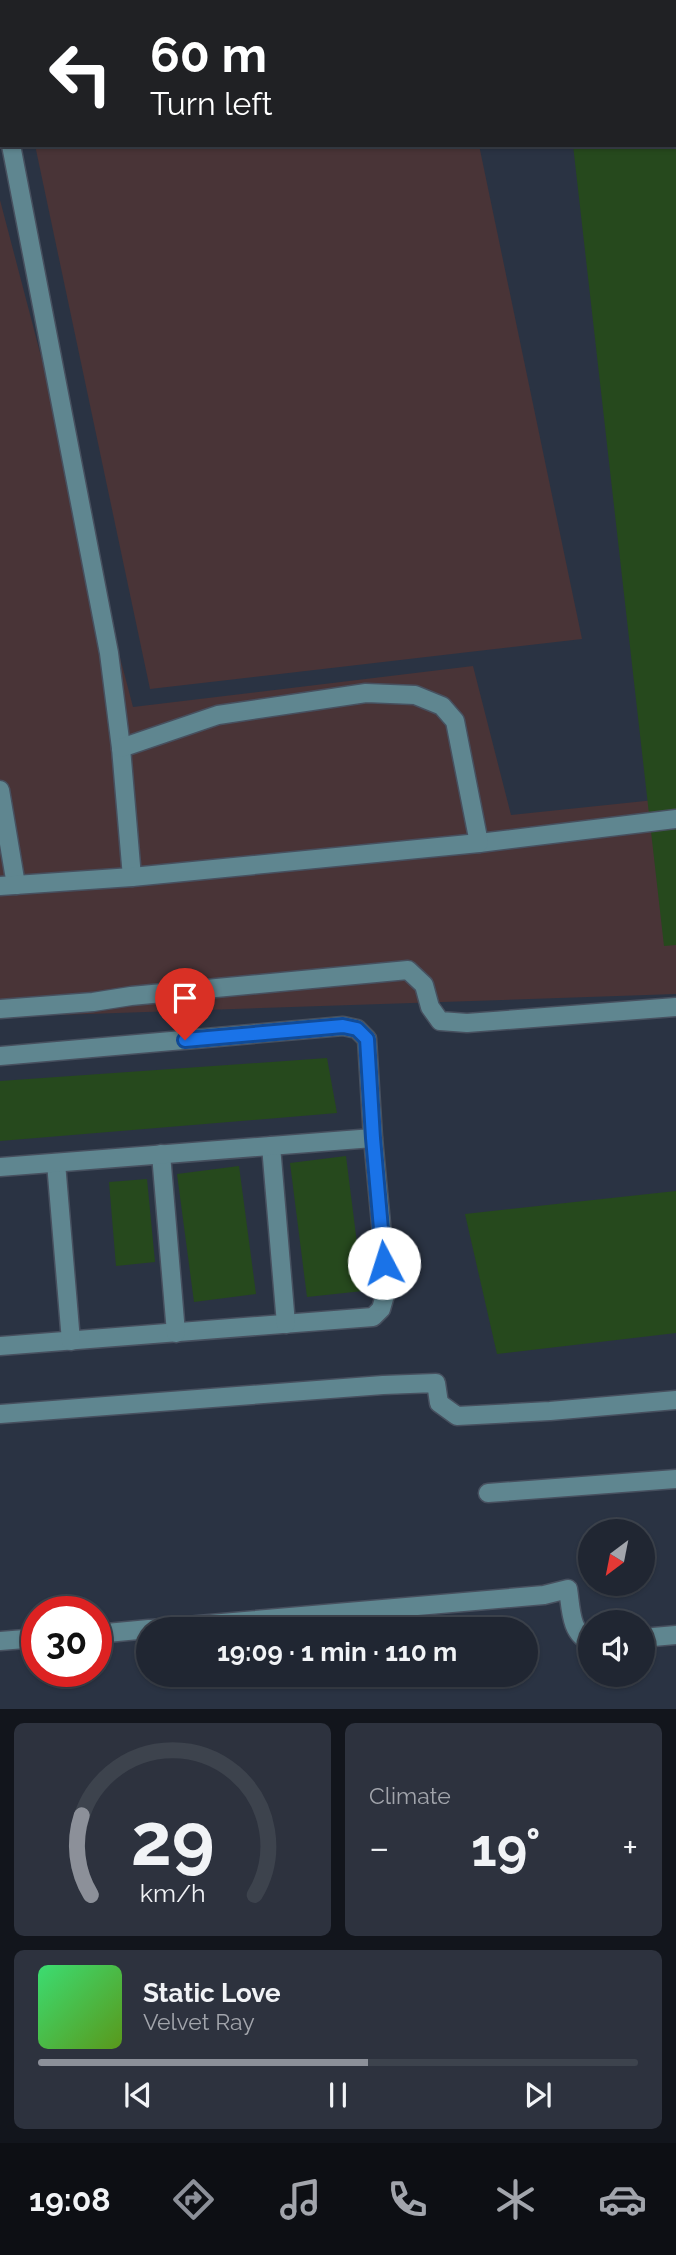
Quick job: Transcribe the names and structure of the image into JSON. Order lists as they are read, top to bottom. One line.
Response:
{"north":"bottom left","page":{"turn":["60 m","Turn left"],"limit":"30","trip":"19:09 · 1 min · 110 m","tile":"Climate","heat":["−","19°","+"],"song":["Static Love","Velvet Ray"],"tabs":"19:08","gauge":["29","km/h"]}}
